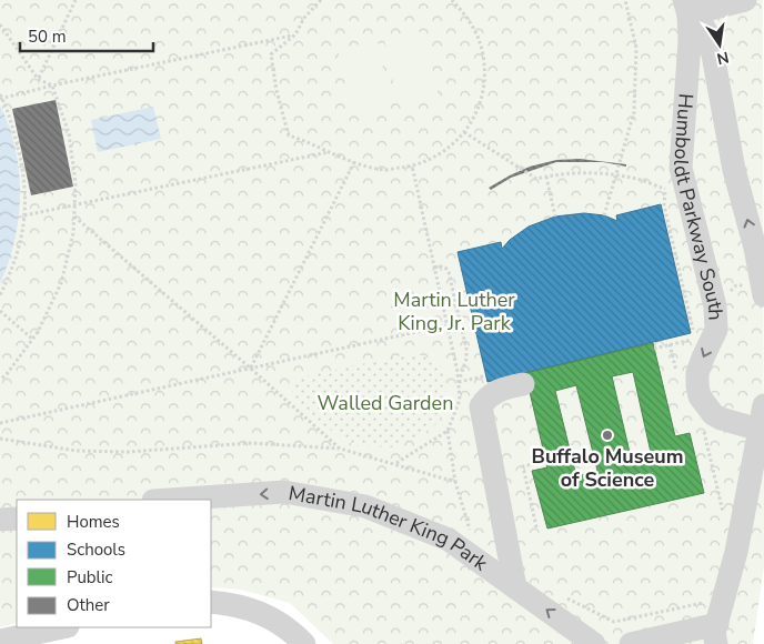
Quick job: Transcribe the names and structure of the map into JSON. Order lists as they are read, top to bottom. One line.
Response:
{"streets":{"street":["Humboldt Parkway South","Martin Luther King Park"]},"one_way":["Martin Luther King Park"],"parks":["Martin Luther King, Jr. Park","Walled Garden"],"places":["Buffalo Museum of Science"],"legend":["Homes","Schools","Public","Other"],"scale_bar":"50 m","north":"bottom"}
